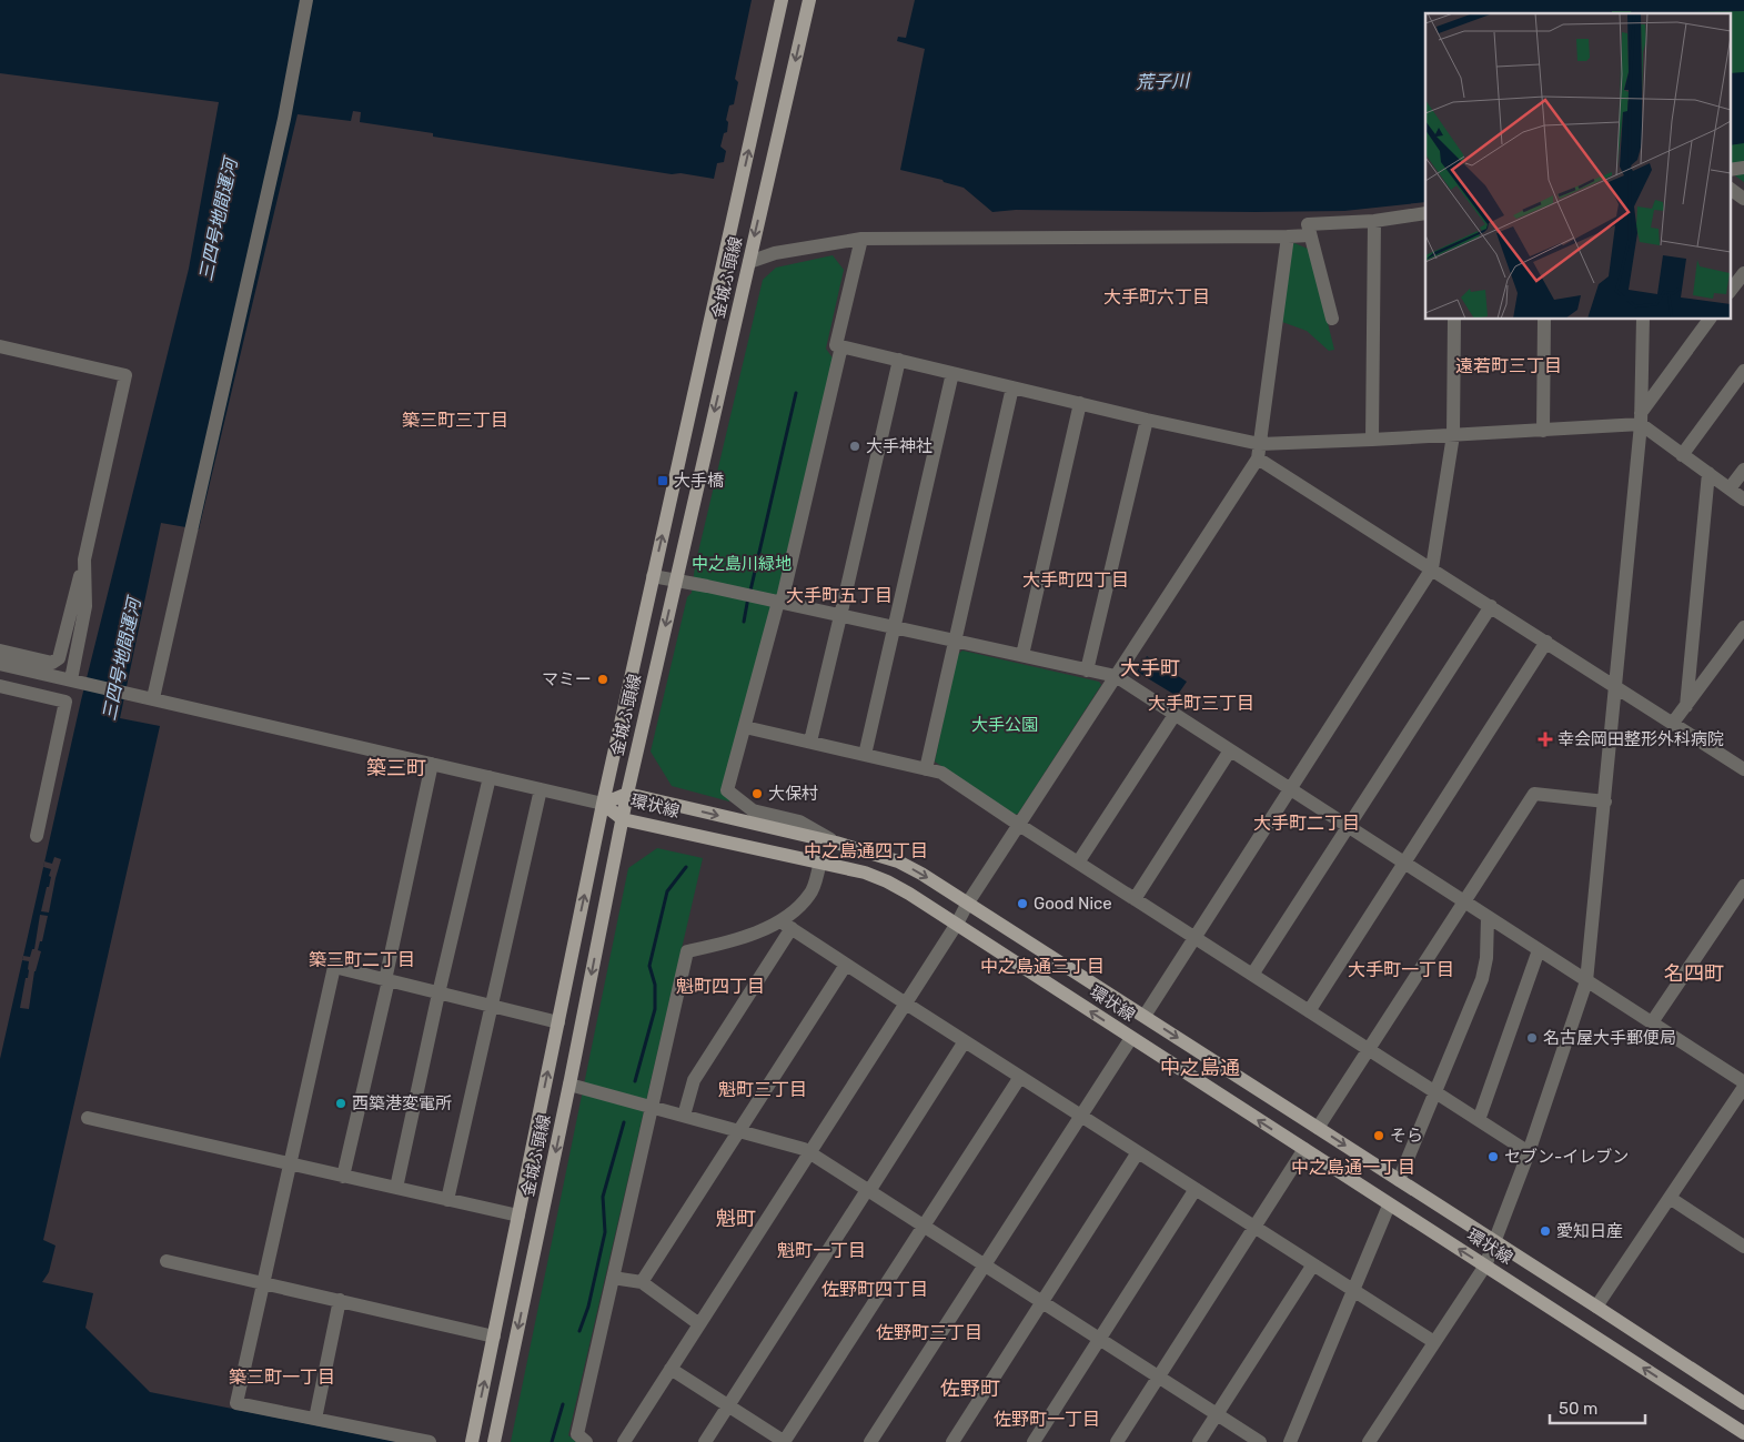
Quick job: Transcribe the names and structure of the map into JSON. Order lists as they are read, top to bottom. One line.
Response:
{"streets":{"main road":["金城ふ頭線","環状線"]},"crossings":[["金城ふ頭線","環状線"]],"districts":["大手町六丁目","遠若町三丁目","築三町三丁目","大手町四丁目","大手町五丁目","大手町","大手町三丁目","築三町","大手町二丁目","中之島通四丁目","築三町二丁目","中之島通三丁目","大手町一丁目","名四町","魁町四丁目","中之島通","魁町三丁目","中之島通一丁目","魁町","魁町一丁目","佐野町四丁目","佐野町三丁目","築三町一丁目","佐野町","佐野町一丁目"],"water":["荒子川","三四号地間運河"],"parks":["中之島川緑地","大手公園"],"places":{"other":["大手神社","マミー","大保村","Good Nice","名古屋大手郵便局","西築港変電所","そら","セブン-イレブン","愛知日産"],"transit":["大手橋"],"health":["幸会岡田整形外科病院"]},"scale_bar":"50 m"}
